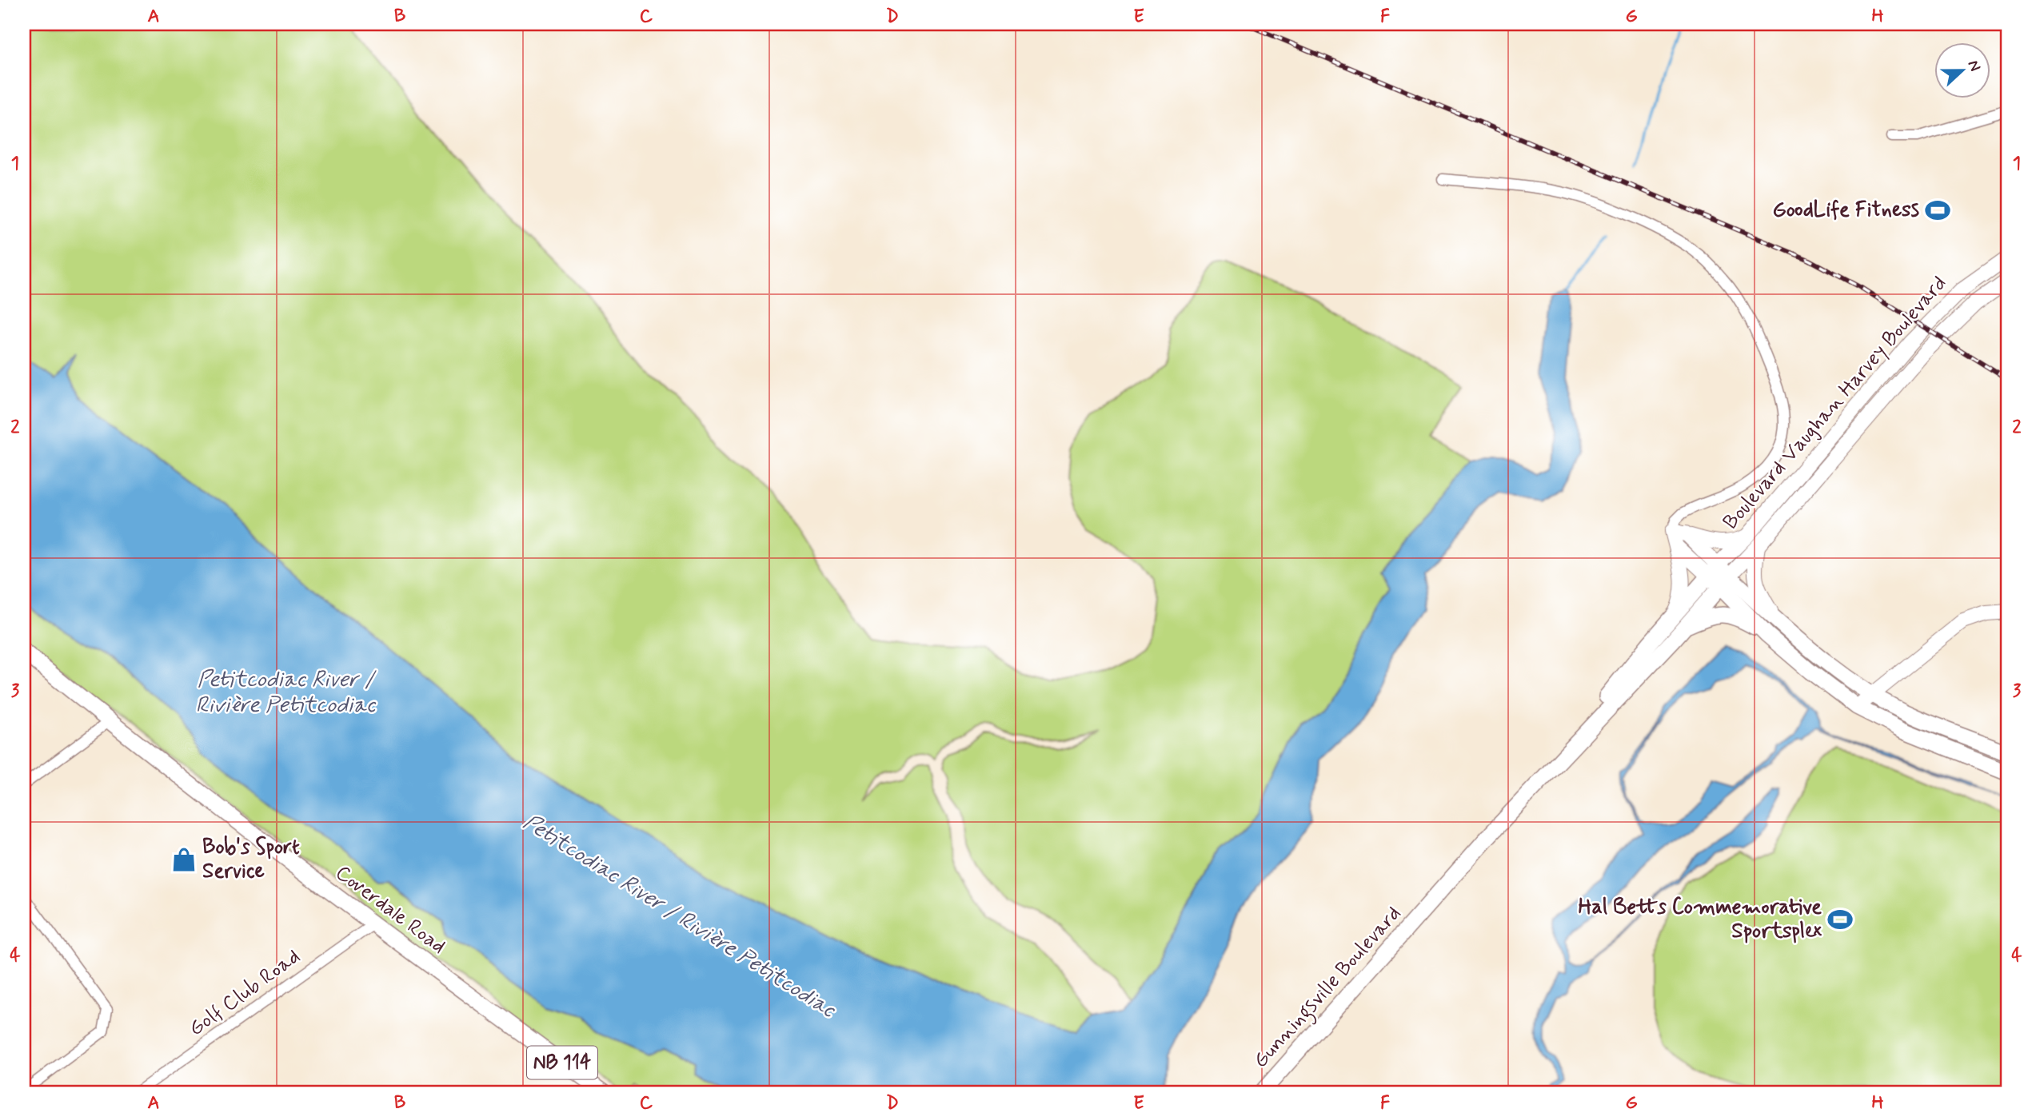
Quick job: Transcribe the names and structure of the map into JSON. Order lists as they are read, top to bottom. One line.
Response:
{"streets":{"main road":["Boulevard Vaughan Harvey Boulevard","Coverdale Road","Gunningsville Boulevard","NB 114"],"street":["Golf Club Road"]},"crossings":[["Boulevard Vaughan Harvey Boulevard","Gunningsville Boulevard"],["Coverdale Road","Golf Club Road"]],"water":["Petitcodiac River / Rivière Petitcodiac"],"places":{"sports":["GoodLife Fitness","Hal Betts Commemorative Sportsplex"],"shop":["Bob's Sport Service"]},"north":"right","grid":{"columns":["A","B","C","D","E","F","G","H"],"rows":["1","2","3","4"]}}
